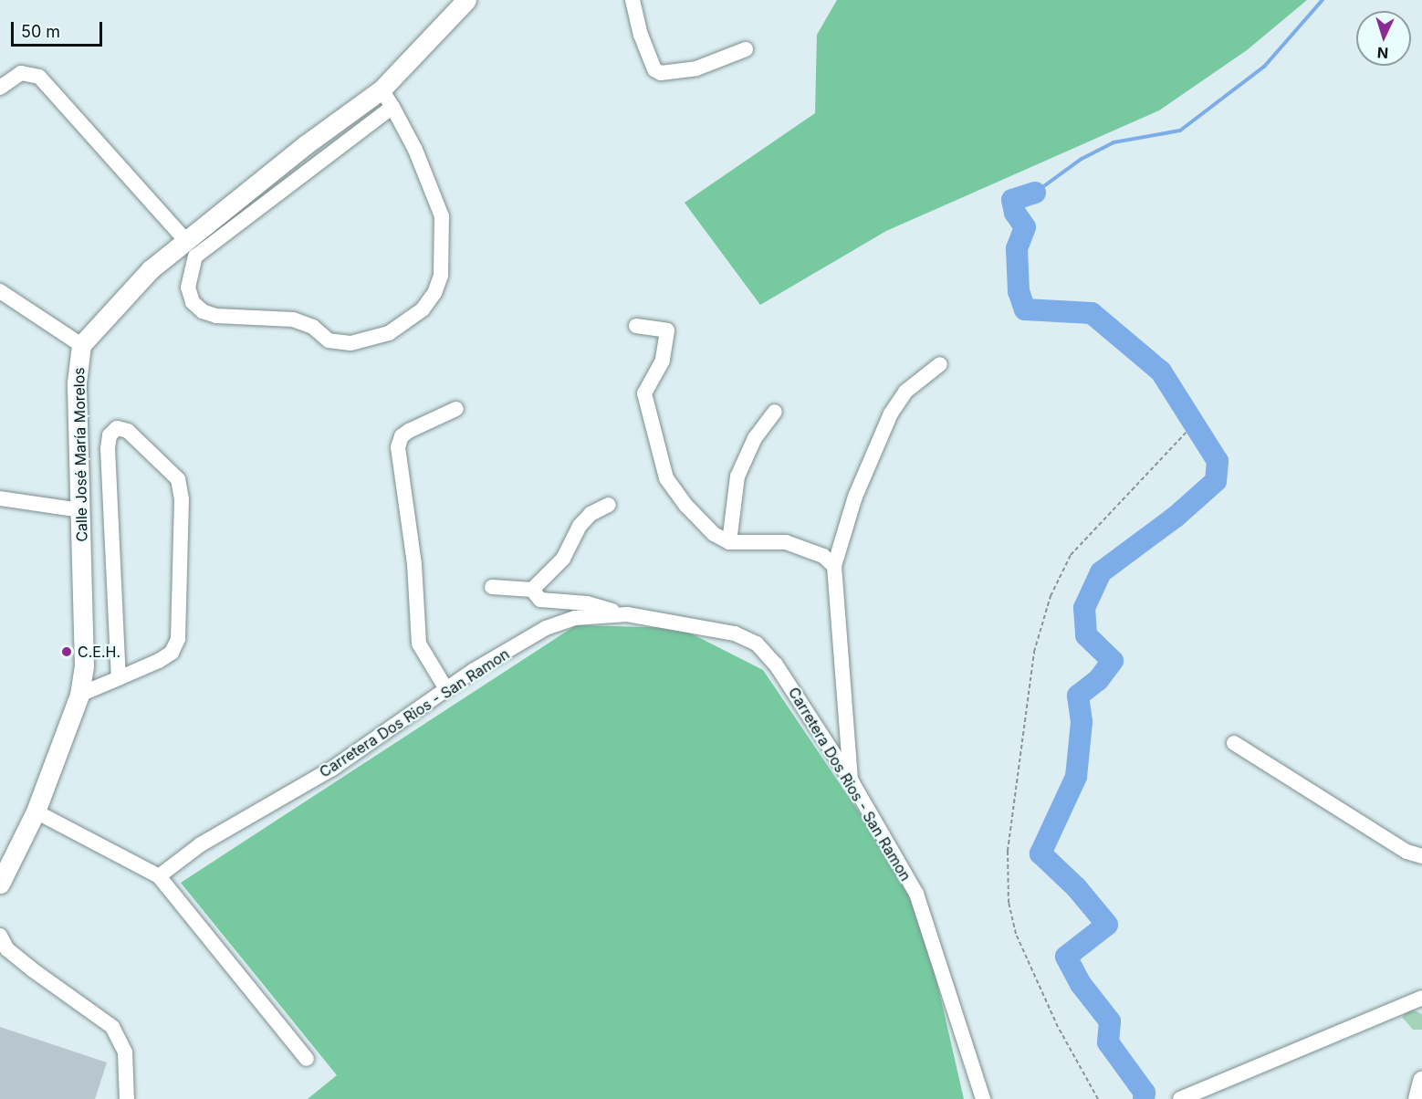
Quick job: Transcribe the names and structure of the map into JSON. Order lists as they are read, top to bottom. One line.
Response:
{"streets":{"main road":["Calle José María Morelos"],"street":["Carretera Dos Rios - San Ramon"]},"places":["C.E.H."],"scale_bar":"50 m","north":"bottom"}
